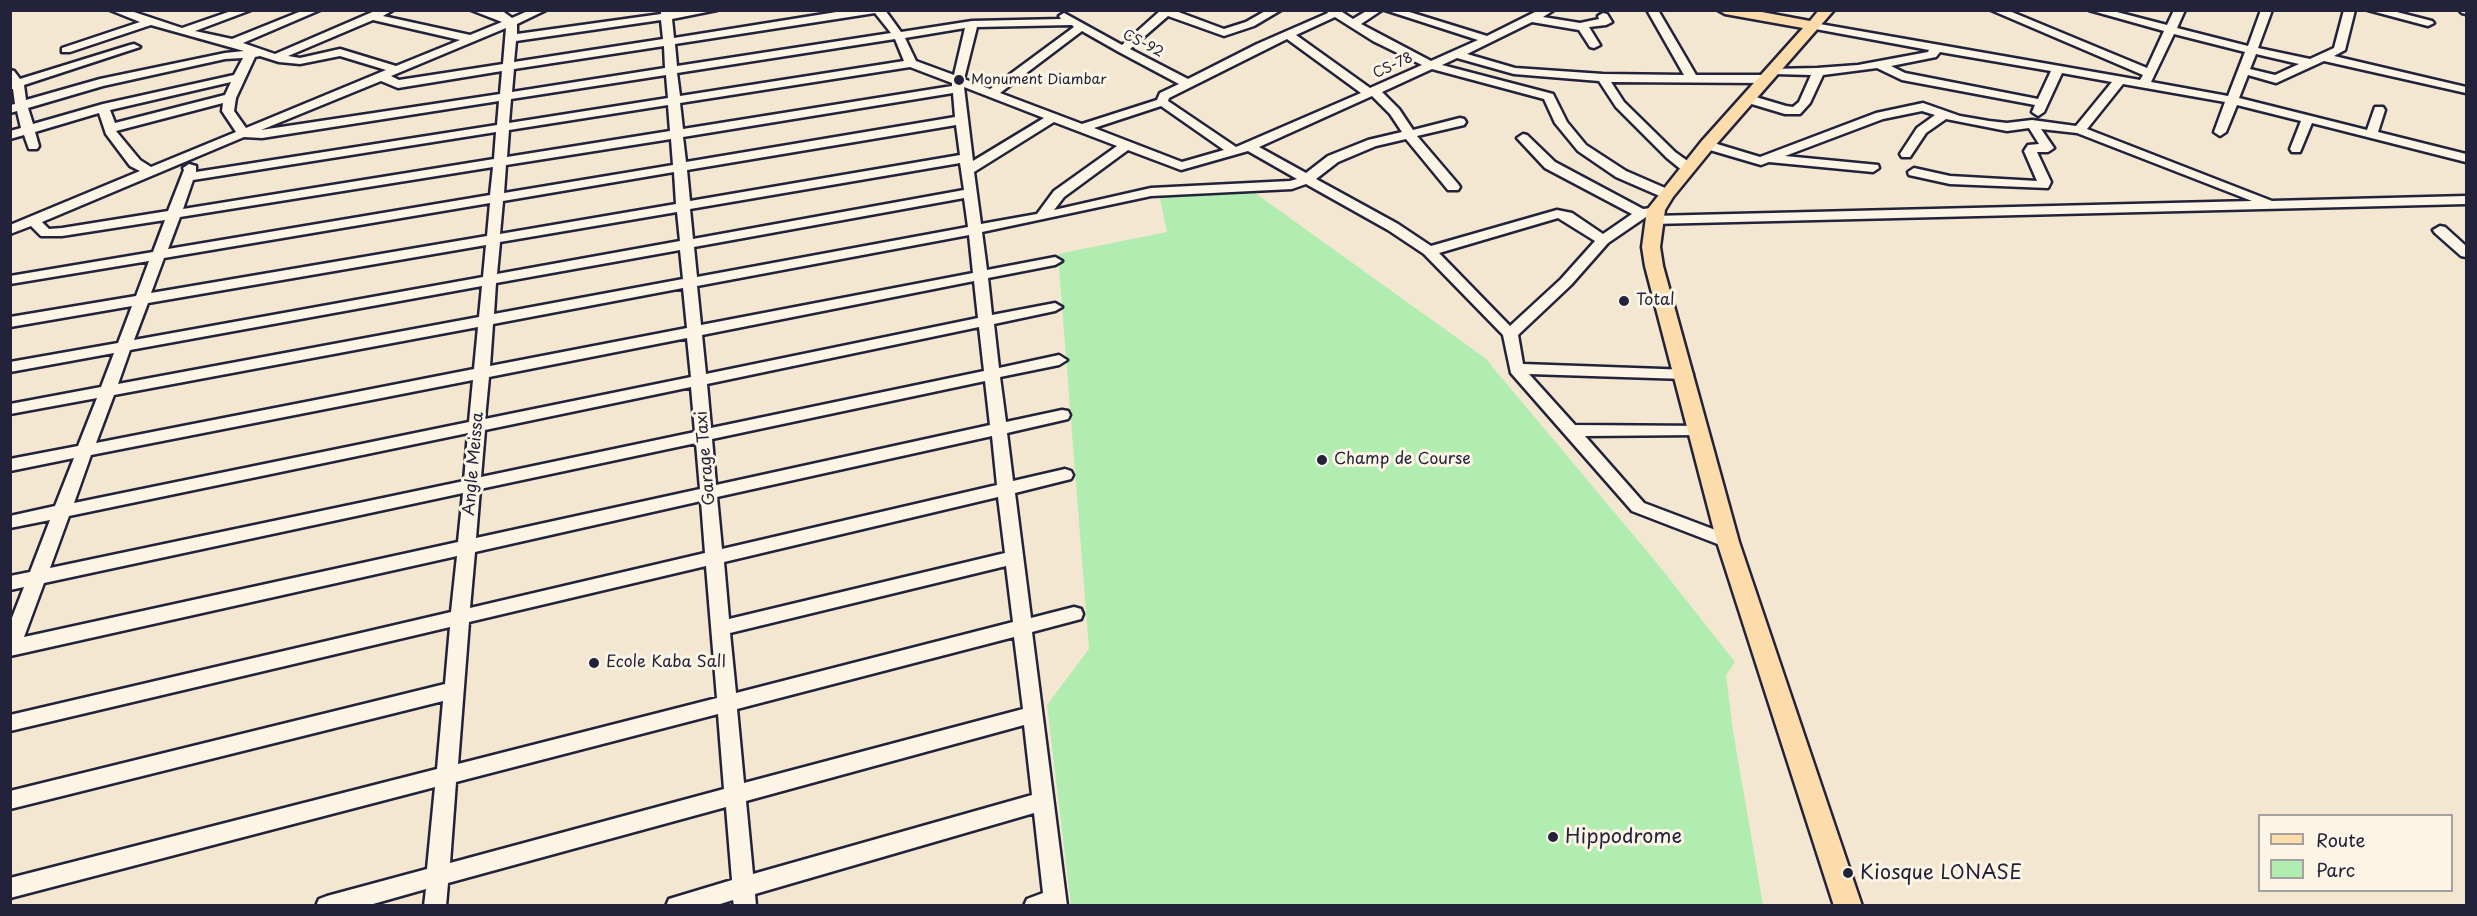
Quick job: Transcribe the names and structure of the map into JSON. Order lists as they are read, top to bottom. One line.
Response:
{"streets":{"street":["CS-92","CS-78","Garage Taxi","Angle Meissa"]},"places":["Monument Diambar","Total","Champ de Course","Ecole Kaba Sall","Hippodrome","Kiosque LONASE"],"legend":["Route","Parc"]}
